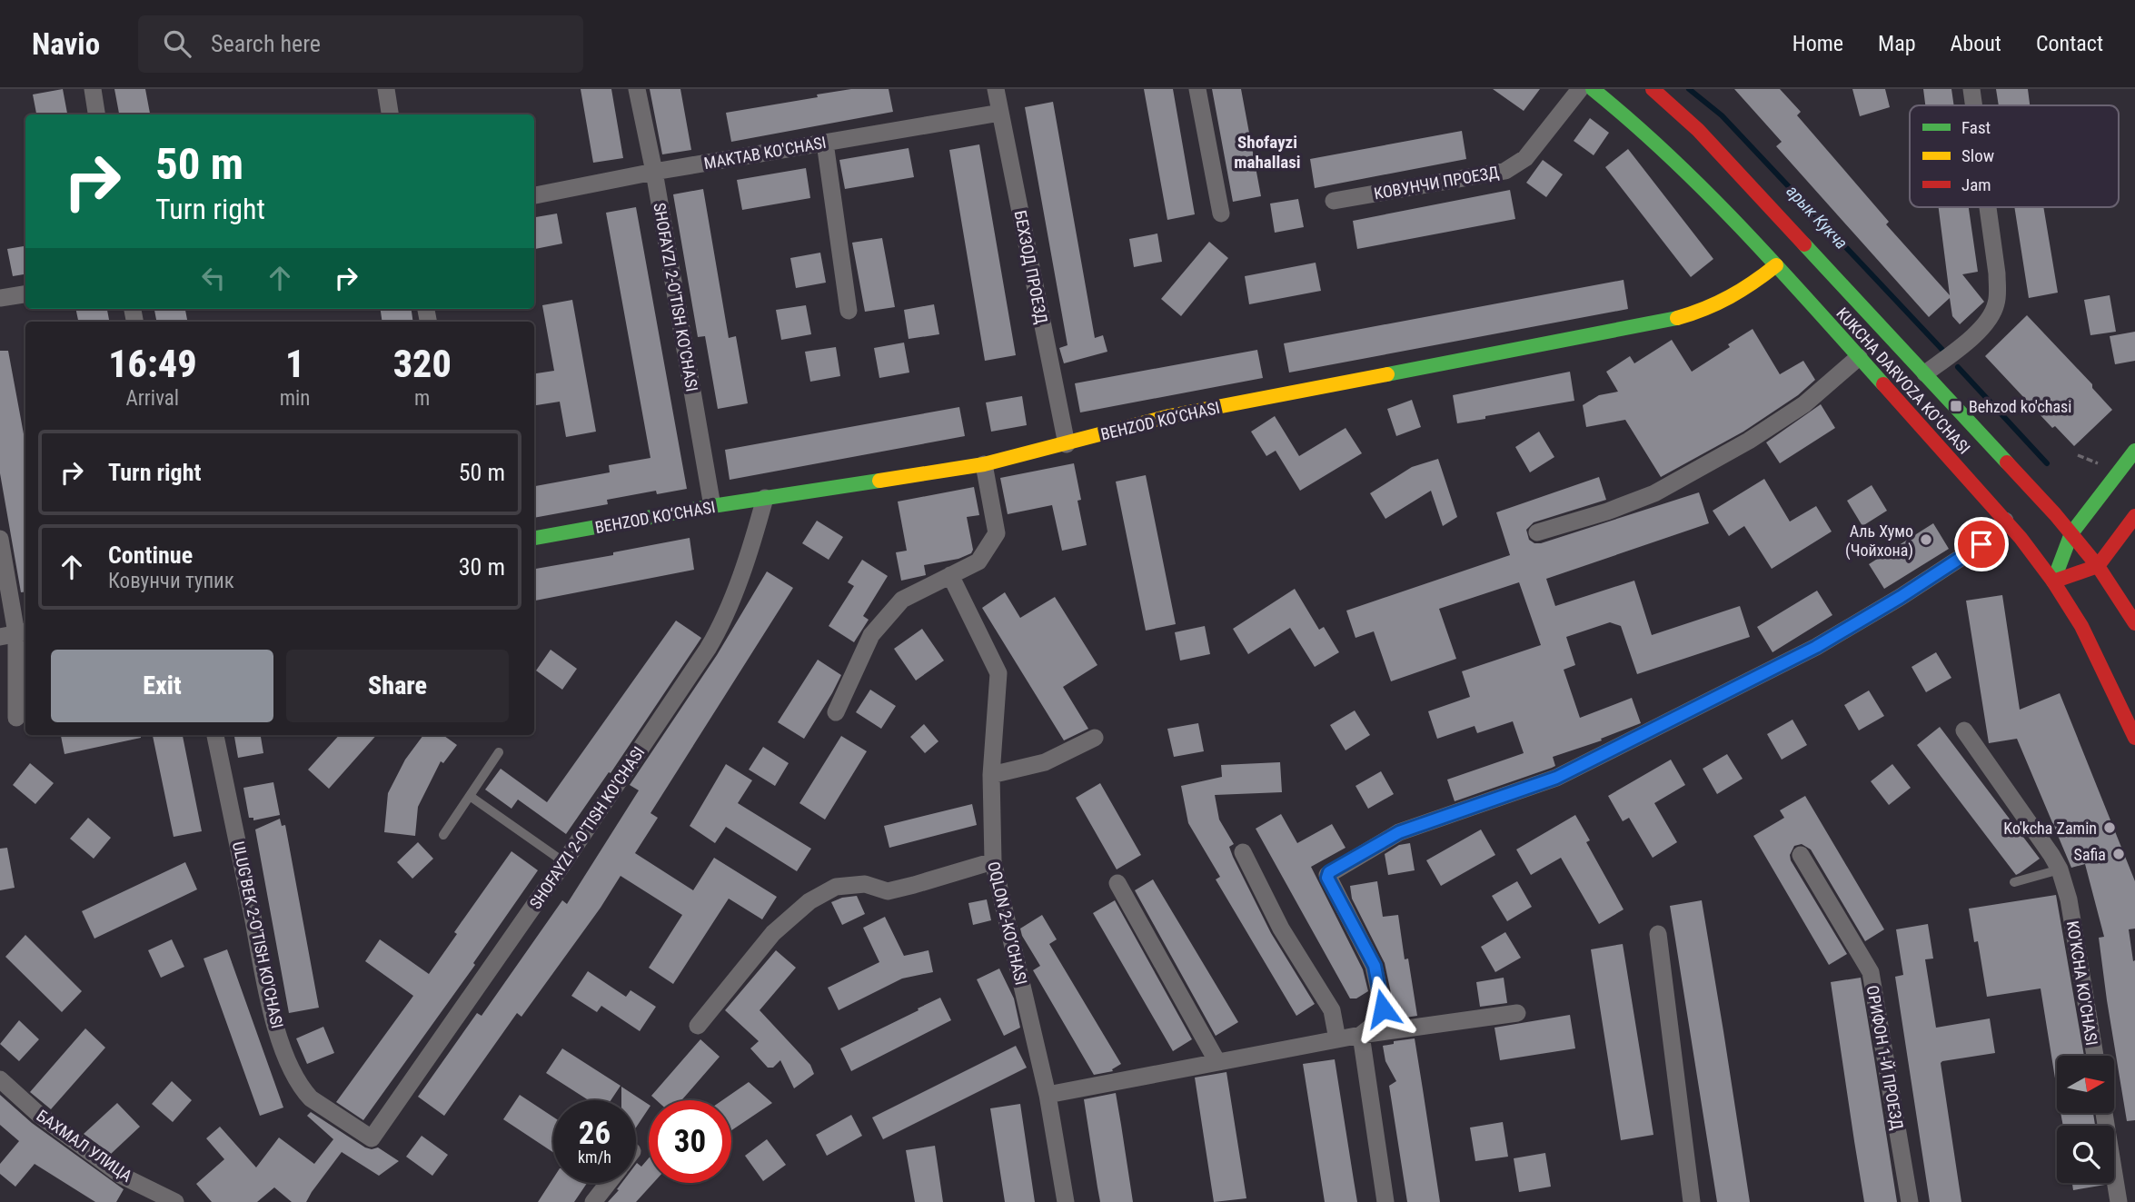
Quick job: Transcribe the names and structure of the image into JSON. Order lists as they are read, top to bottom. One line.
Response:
{"streets":{"main road":["KUKCHA DARVOZA KO'CHASI","BEHZOD KO‘CHASI"],"street":["MAKTAB KO'CHASI","КОВУНЧИ ПРОЕЗД","БЕХЗОД ПРОЕЗД","SHOFAYZI 2-O'TISH KO'CHASI","OQLON 2-KO‘CHASI","ULUG'BEK 2-O'TISH KO'CHASI","KO'KCHA KO'CHASI","ОРИФОН 1-Й ПРОЕЗД","БАХМАЛ УЛИЦА"]},"crossings":[["MAKTAB KO'CHASI","БЕХЗОД ПРОЕЗД"],["MAKTAB KO'CHASI","SHOFAYZI 2-O'TISH KO'CHASI"],["БЕХЗОД ПРОЕЗД","BEHZOD KO‘CHASI"],["SHOFAYZI 2-O'TISH KO'CHASI","BEHZOD KO‘CHASI"],["SHOFAYZI 2-O'TISH KO'CHASI","ULUG'BEK 2-O'TISH KO'CHASI"],["KUKCHA DARVOZA KO'CHASI","BEHZOD KO‘CHASI"]],"districts":["Shofayzi mahallasi"],"water":["арык Кукча"],"places":{"transit":["Behzod ko'chasi"],"other":["Аль Хумо (Чойхона)","Ko'kcha Zamin","Safia"]},"legend":["Fast","Slow","Jam"],"north":"right","page":{"header":"Navio","search":"Search here","nav":["Home","Map","About","Contact"],"turn":["50 m","Turn right"],"eta":["16:49","Arrival","1","min","320","m"],"list":[{"name":"Turn right","value":"50 m"},{"name":"Continue","note":"Ковунчи тупик","value":"30 m"}],"buttons":["Exit","Share"],"speed":"26 km/h","limit":"30"}}
